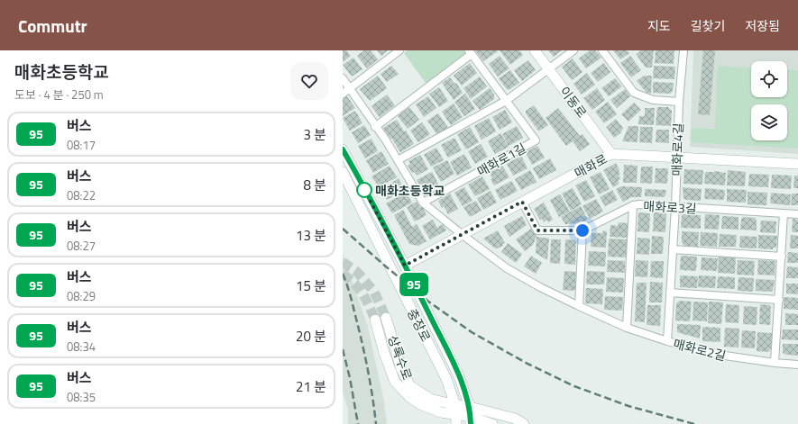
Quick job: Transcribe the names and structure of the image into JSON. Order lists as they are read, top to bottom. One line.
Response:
{"streets":{"street":["이동로","매화로4길","매화로1길","매화로","매화로3길","충장로","매화로2길","상록수로"]},"crossings":[["이동로","매화로"],["매화로4길","매화로"],["매화로4길","매화로3길"],["매화로4길","매화로2길"],["매화로","매화로3길"],["매화로","충장로"],["매화로","매화로2길"],["충장로","상록수로"]],"places":["매화초등학교"],"lines":["bus line 95"],"page":{"header":"Commutr","nav":["지도","길찾기","저장됨"],"heading":["매화초등학교","도보 · 4 분 · 250 m"],"on_map":"95","list":[{"mark":"95","name":"버스","note":"08:17","value":"3 분"},{"mark":"95","name":"버스","note":"08:22","value":"8 분"},{"mark":"95","name":"버스","note":"08:27","value":"13 분"},{"mark":"95","name":"버스","note":"08:29","value":"15 분"},{"mark":"95","name":"버스","note":"08:34","value":"20 분"},{"mark":"95","name":"버스","note":"08:35","value":"21 분"}]}}
